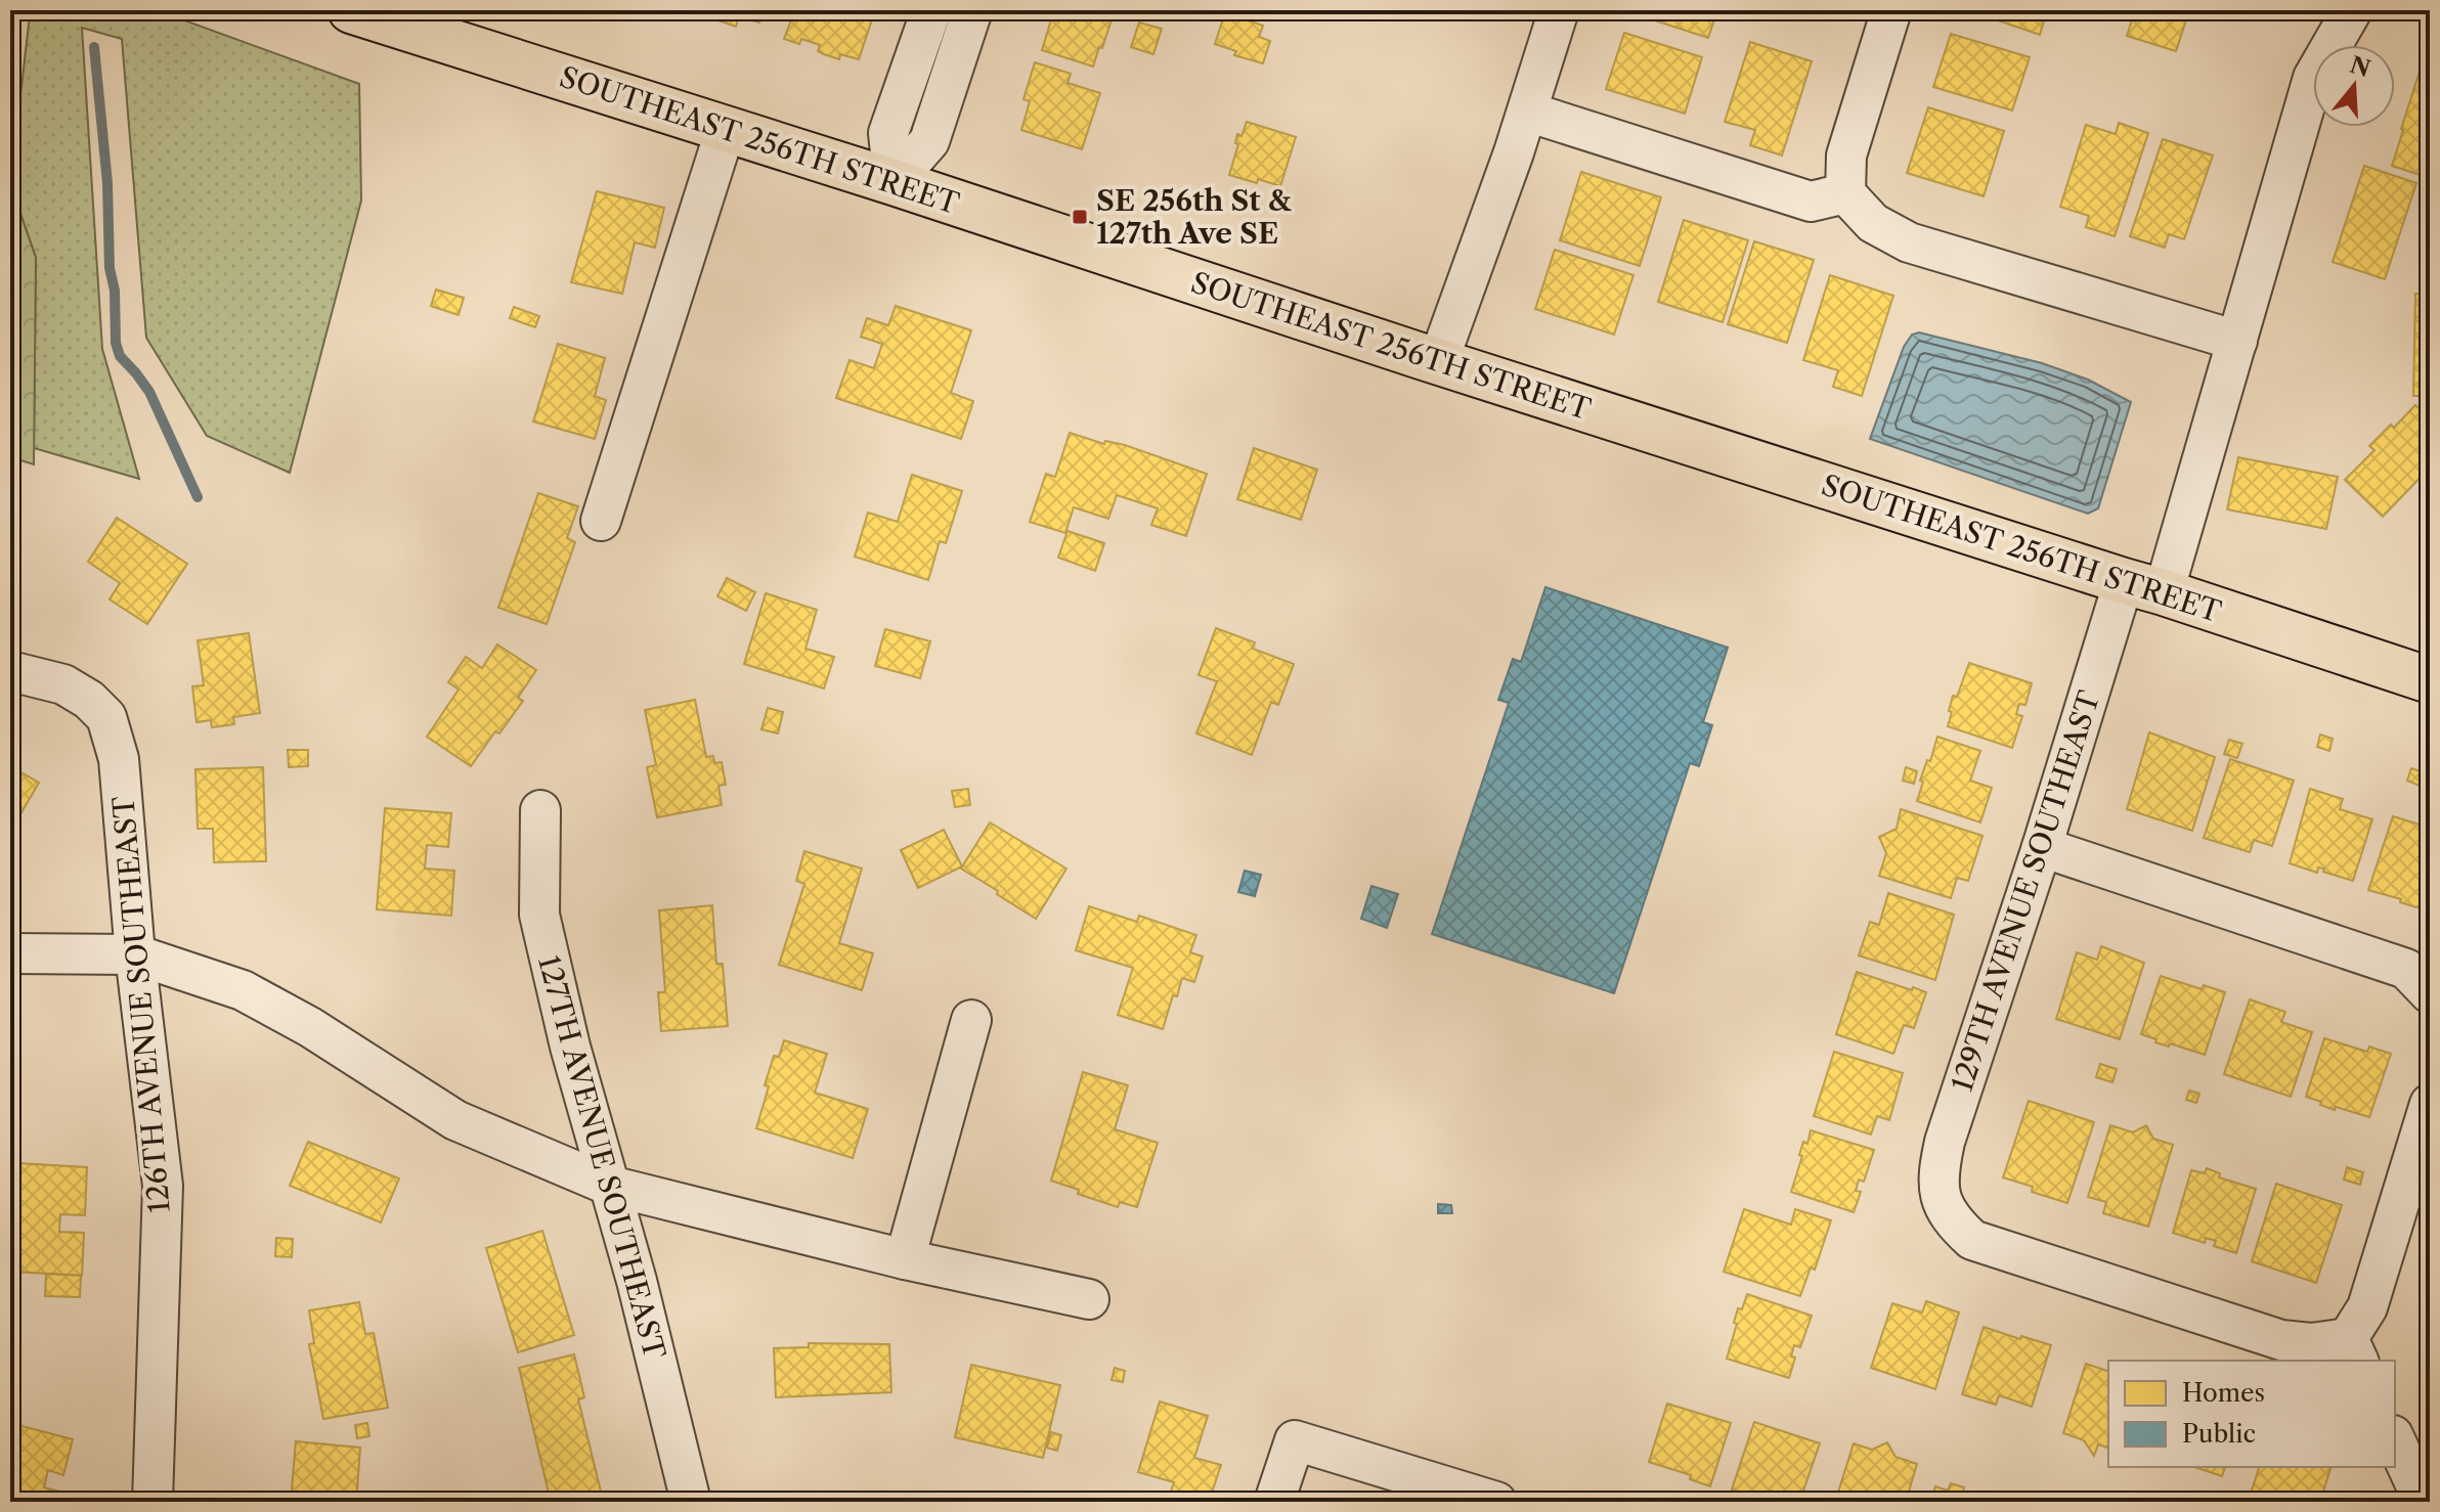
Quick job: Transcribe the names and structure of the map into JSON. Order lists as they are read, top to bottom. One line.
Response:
{"streets":{"main road":["SOUTHEAST 256TH STREET"],"street":["129TH AVENUE SOUTHEAST","126TH AVENUE SOUTHEAST","127TH AVENUE SOUTHEAST"]},"crossings":[["SOUTHEAST 256TH STREET","129TH AVENUE SOUTHEAST"]],"places":{"transit":["SE 256th St & 127th Ave SE"]},"legend":["Homes","Public"],"north":"top"}
